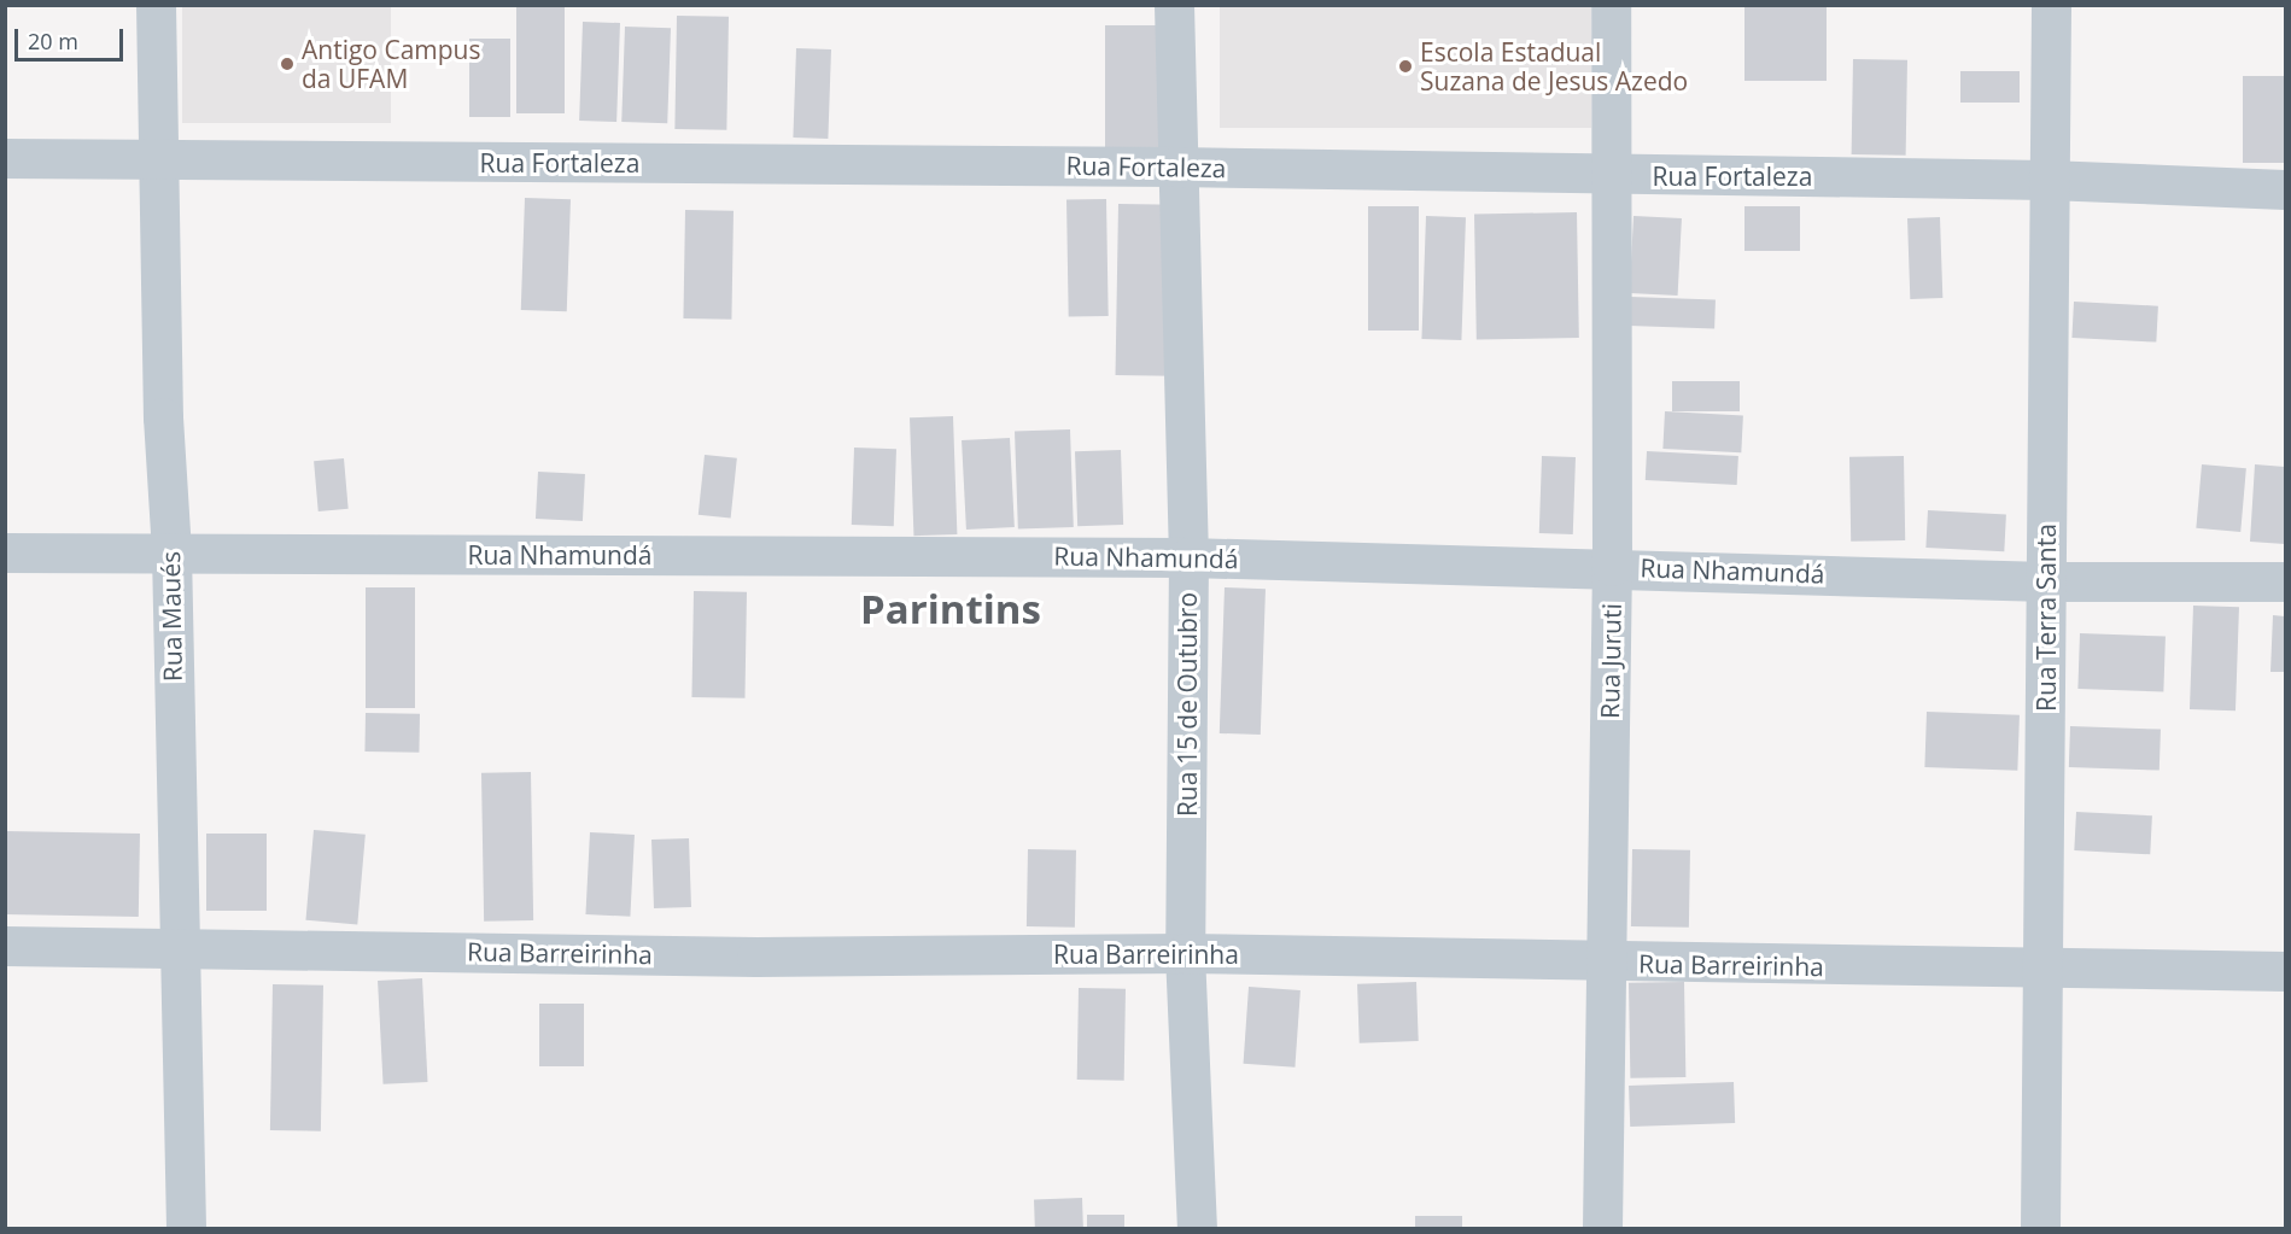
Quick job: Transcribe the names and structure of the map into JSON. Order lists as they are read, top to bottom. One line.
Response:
{"streets":{"street":["Rua Fortaleza","Rua Nhamundá","Rua Maués","Rua Terra Santa","Rua Juruti","Rua 15 de Outubro","Rua Barreirinha"]},"crossings":[["Rua Fortaleza","Rua Maués"],["Rua Fortaleza","Rua Terra Santa"],["Rua Fortaleza","Rua Juruti"],["Rua Fortaleza","Rua 15 de Outubro"],["Rua Nhamundá","Rua Maués"],["Rua Nhamundá","Rua Terra Santa"],["Rua Nhamundá","Rua Juruti"],["Rua Nhamundá","Rua 15 de Outubro"],["Rua Maués","Rua Barreirinha"],["Rua Terra Santa","Rua Barreirinha"],["Rua Juruti","Rua Barreirinha"],["Rua 15 de Outubro","Rua Barreirinha"]],"districts":["Parintins"],"places":["Antigo Campus da UFAM","Escola Estadual Suzana de Jesus Azedo"],"scale_bar":"20 m"}
